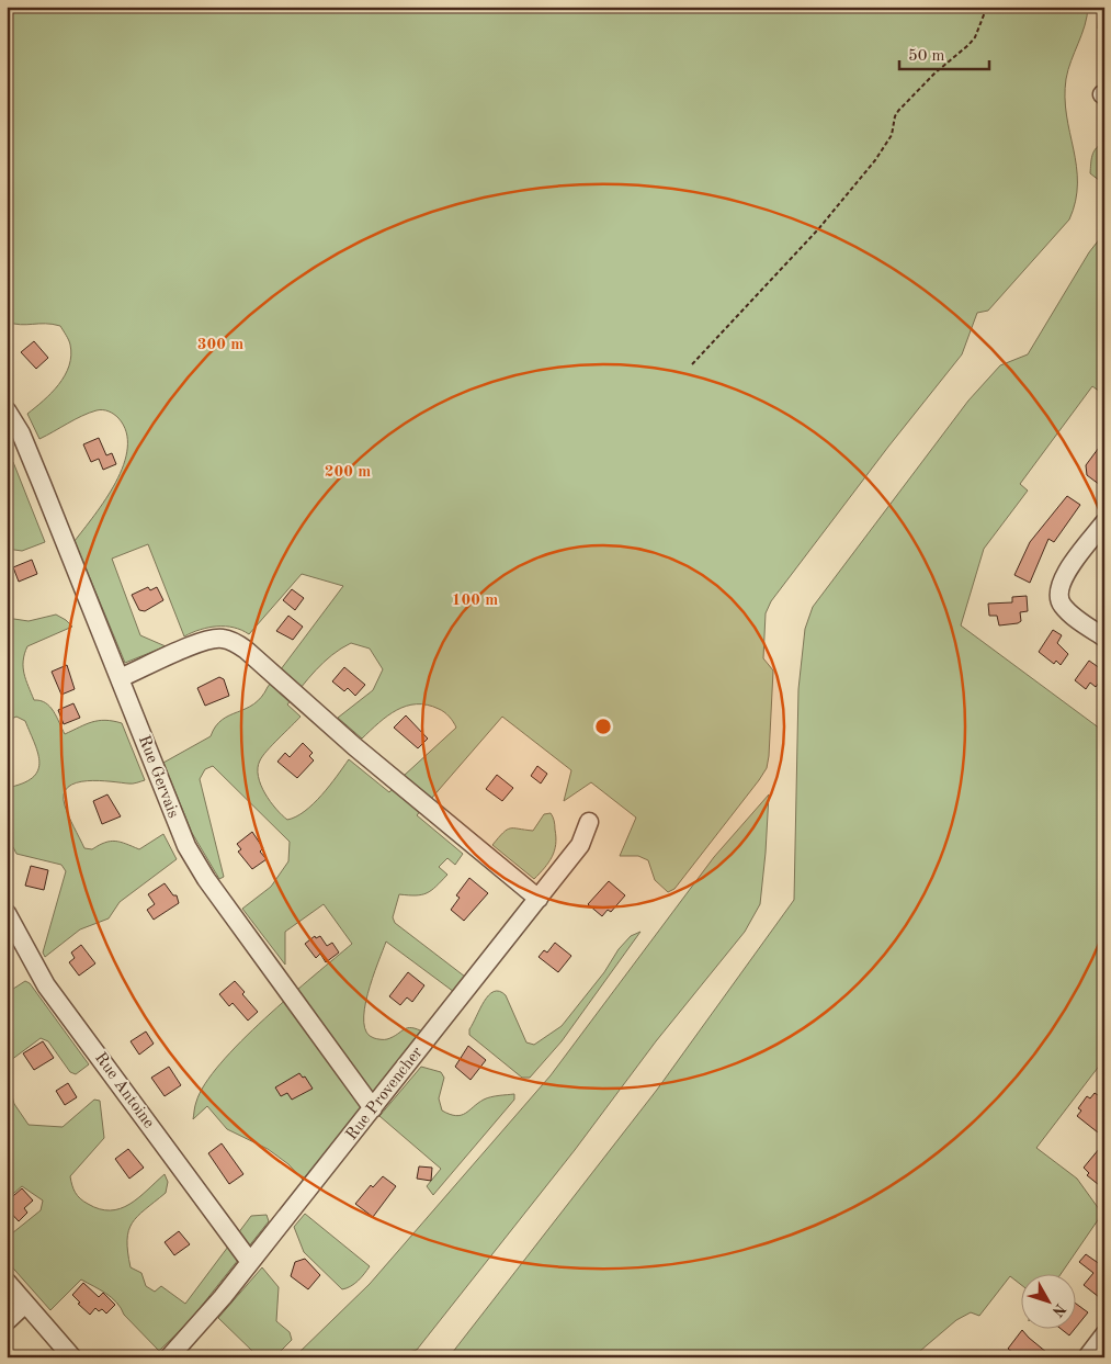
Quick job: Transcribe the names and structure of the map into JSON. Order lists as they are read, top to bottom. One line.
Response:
{"streets":{"street":["Rue Gervais","Rue Antoine","Rue Provencher"]},"crossings":[["Rue Gervais","Rue Provencher"],["Rue Antoine","Rue Provencher"]],"scale_bar":"50 m","north":"bottom right","rings":["300 m","200 m","100 m"]}
